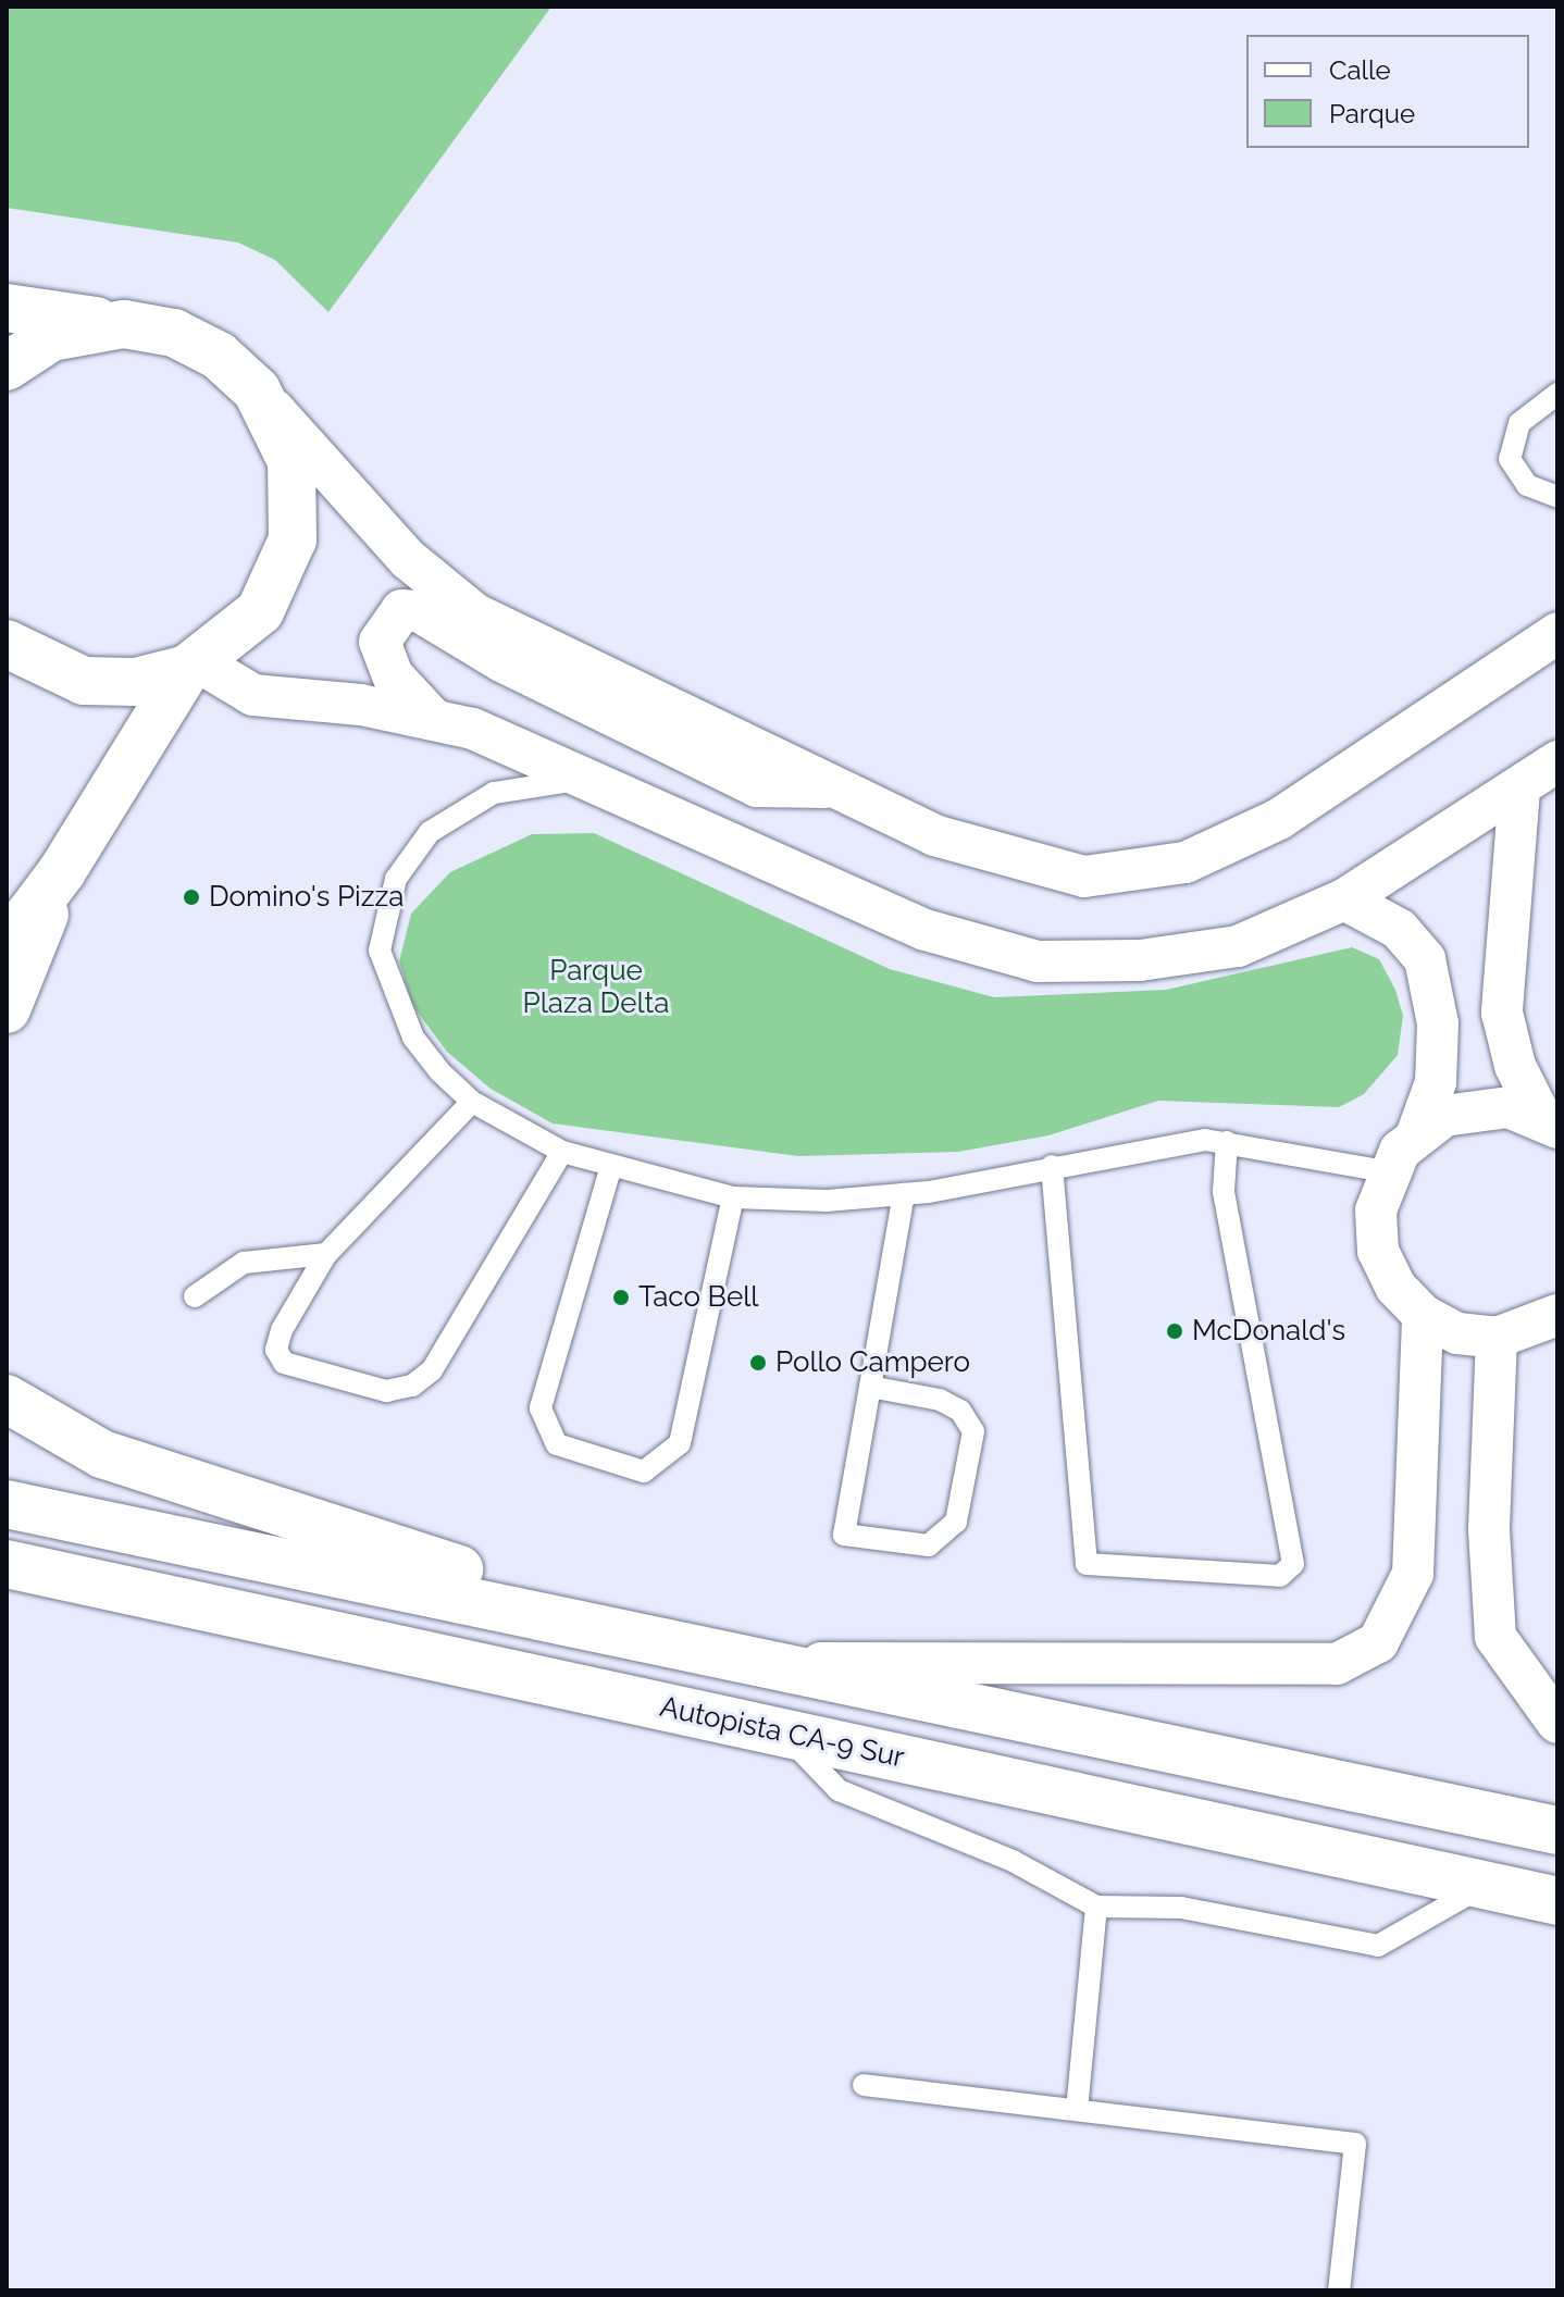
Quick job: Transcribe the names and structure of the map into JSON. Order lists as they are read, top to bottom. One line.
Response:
{"streets":{"main road":["Autopista CA-9 Sur"]},"parks":["Parque Plaza Delta"],"places":["Domino's Pizza","Taco Bell","McDonald's","Pollo Campero"],"legend":["Calle","Parque"]}
